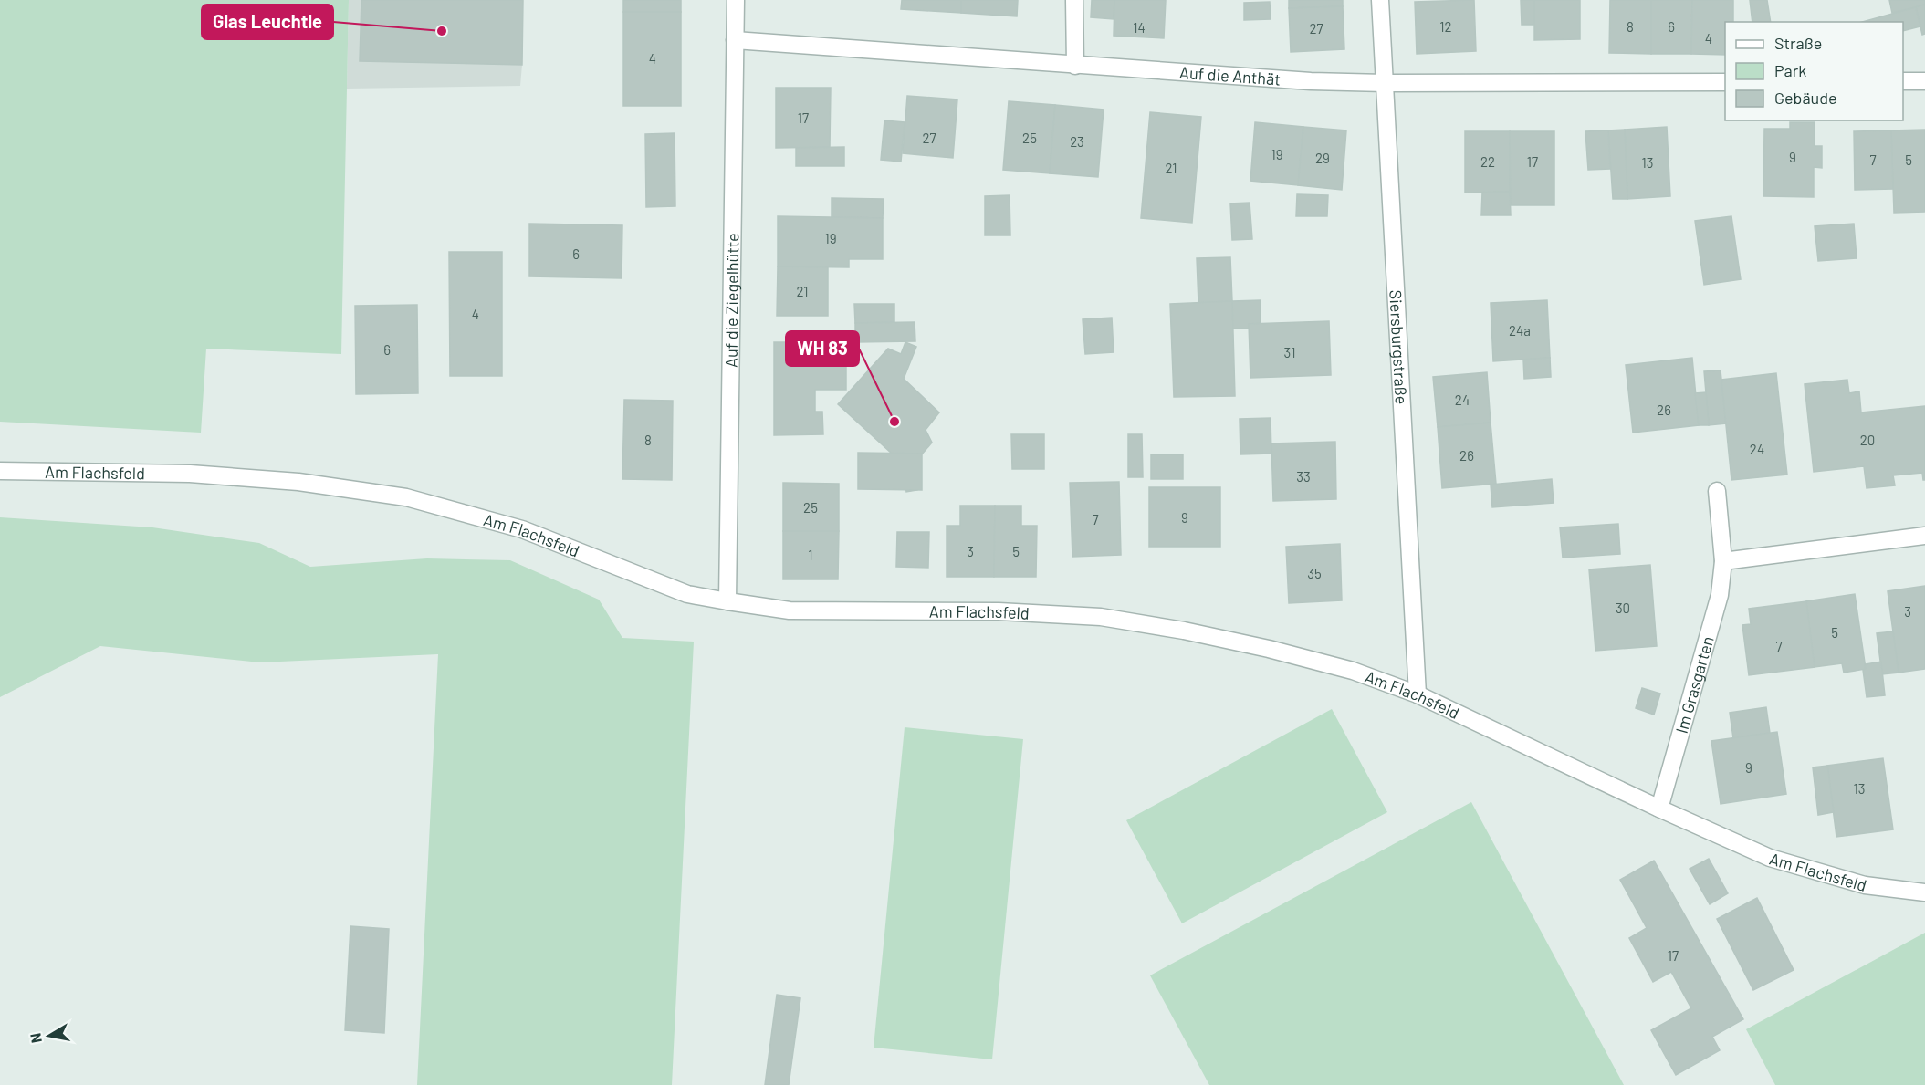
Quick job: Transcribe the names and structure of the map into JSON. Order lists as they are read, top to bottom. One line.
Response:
{"streets":{"street":["Auf die Anthät","Auf die Ziegelhütte","Siersburgstraße","Am Flachsfeld","Im Grasgarten"]},"crossings":[["Auf die Anthät","Auf die Ziegelhütte"],["Auf die Anthät","Siersburgstraße"],["Auf die Ziegelhütte","Am Flachsfeld"],["Siersburgstraße","Am Flachsfeld"],["Am Flachsfeld","Im Grasgarten"]],"places":["Glas Leuchtle","WH 83"],"house_numbers":["12","8","6","14","27","4","4","17","27","25","23","19","9","29","7","5","22","17","13","21","19","6","21","4","24a","6","31","24","26","8","20","24","26","33","25","9","7","3","5","1","35","30","3","5","7","9","13","17"],"legend":["Straße","Park","Gebäude"],"north":"left"}
